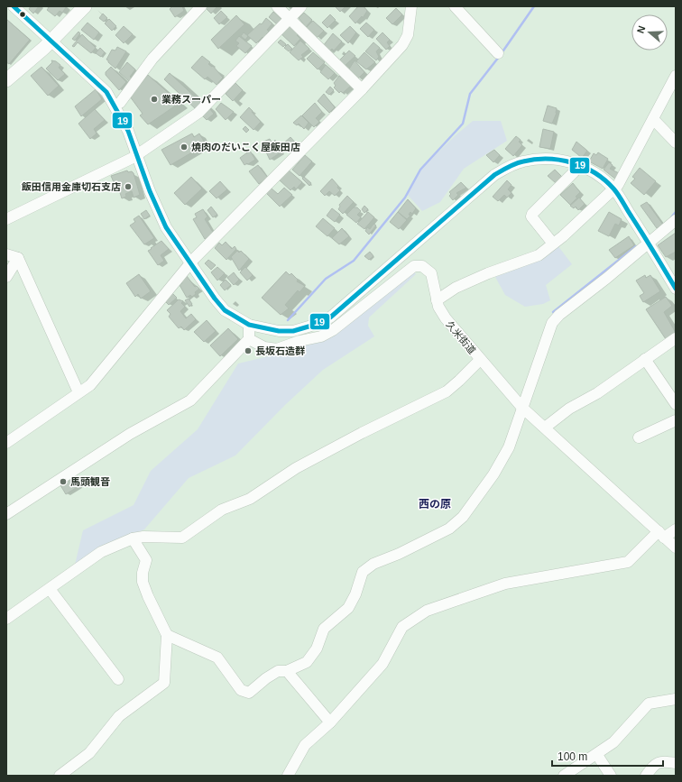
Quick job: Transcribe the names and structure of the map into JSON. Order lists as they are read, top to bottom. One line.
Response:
{"streets":{"street":["久米街道"]},"districts":["西の原"],"places":["業務スーパー","焼肉のだいこく屋飯田店","飯田信用金庫切石支店","長坂石造群","馬頭観音"],"lines":["transit line 19"],"scale_bar":"100 m","north":"left"}
